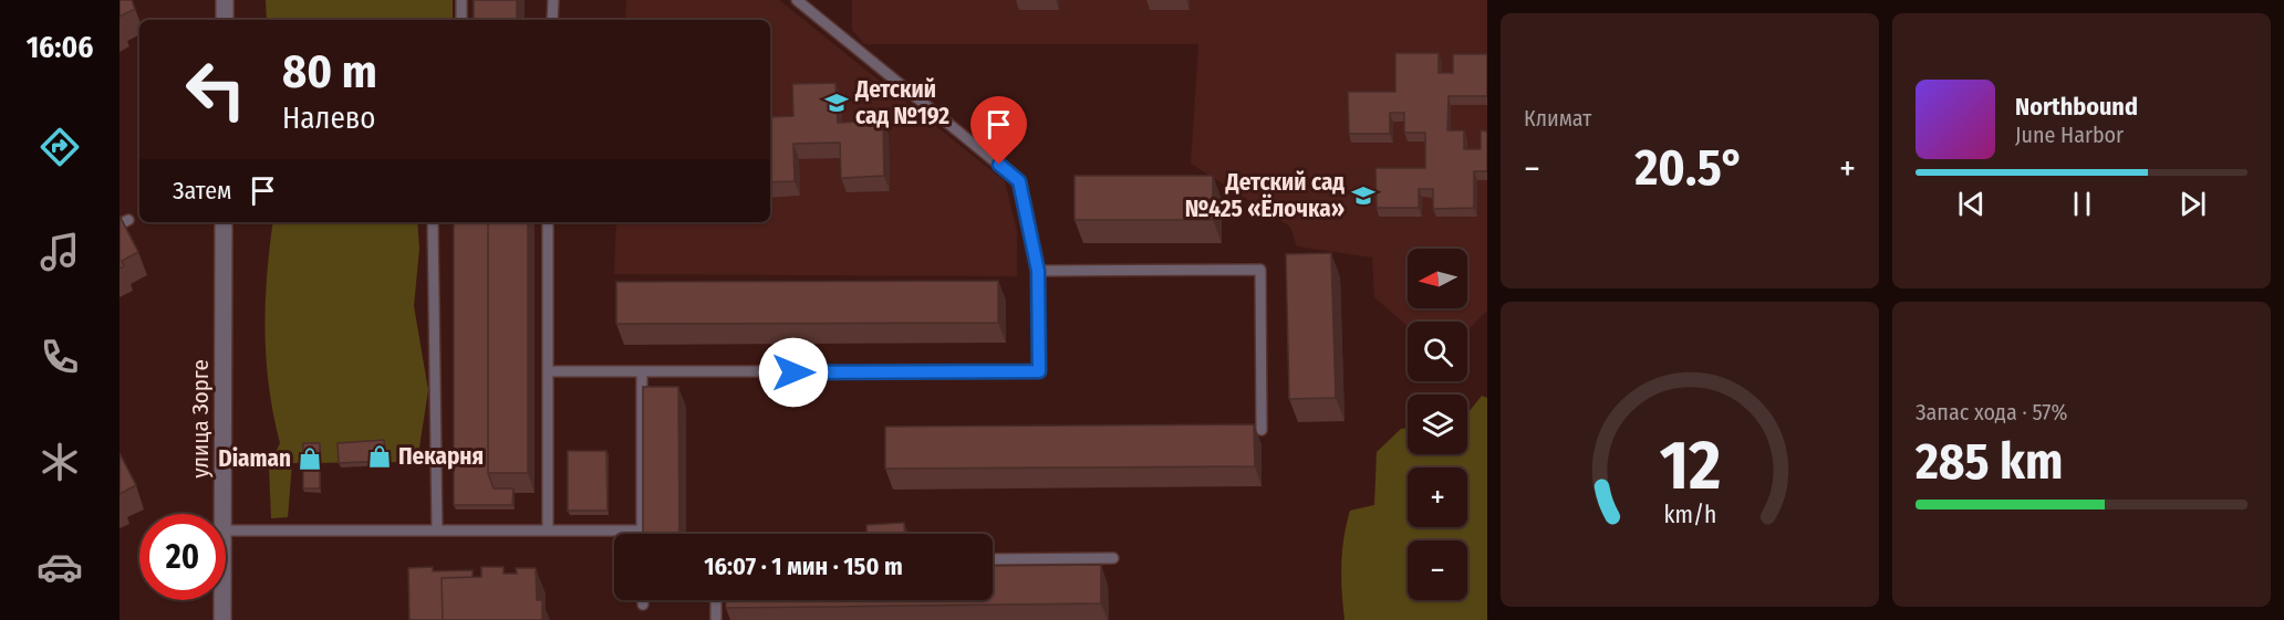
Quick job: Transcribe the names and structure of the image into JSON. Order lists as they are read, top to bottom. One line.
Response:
{"streets":{"street":["улица Зорге"]},"places":{"school or university":["Детский сад №192","Детский сад №425 «Ёлочка»"],"shop":["Пекарня","Diaman"]},"north":"left","page":{"tabs":"16:06","tile":["Климат",["Запас хода · 57%","285 km"]],"turn":["80 m","Налево"],"song":["Northbound","June Harbor"],"heat":["−","20.5°","+"],"then":"Затем","map_buttons":["+","−"],"limit":"20","trip":"16:07 · 1 мин · 150 m","gauge":["12","km/h"]}}
